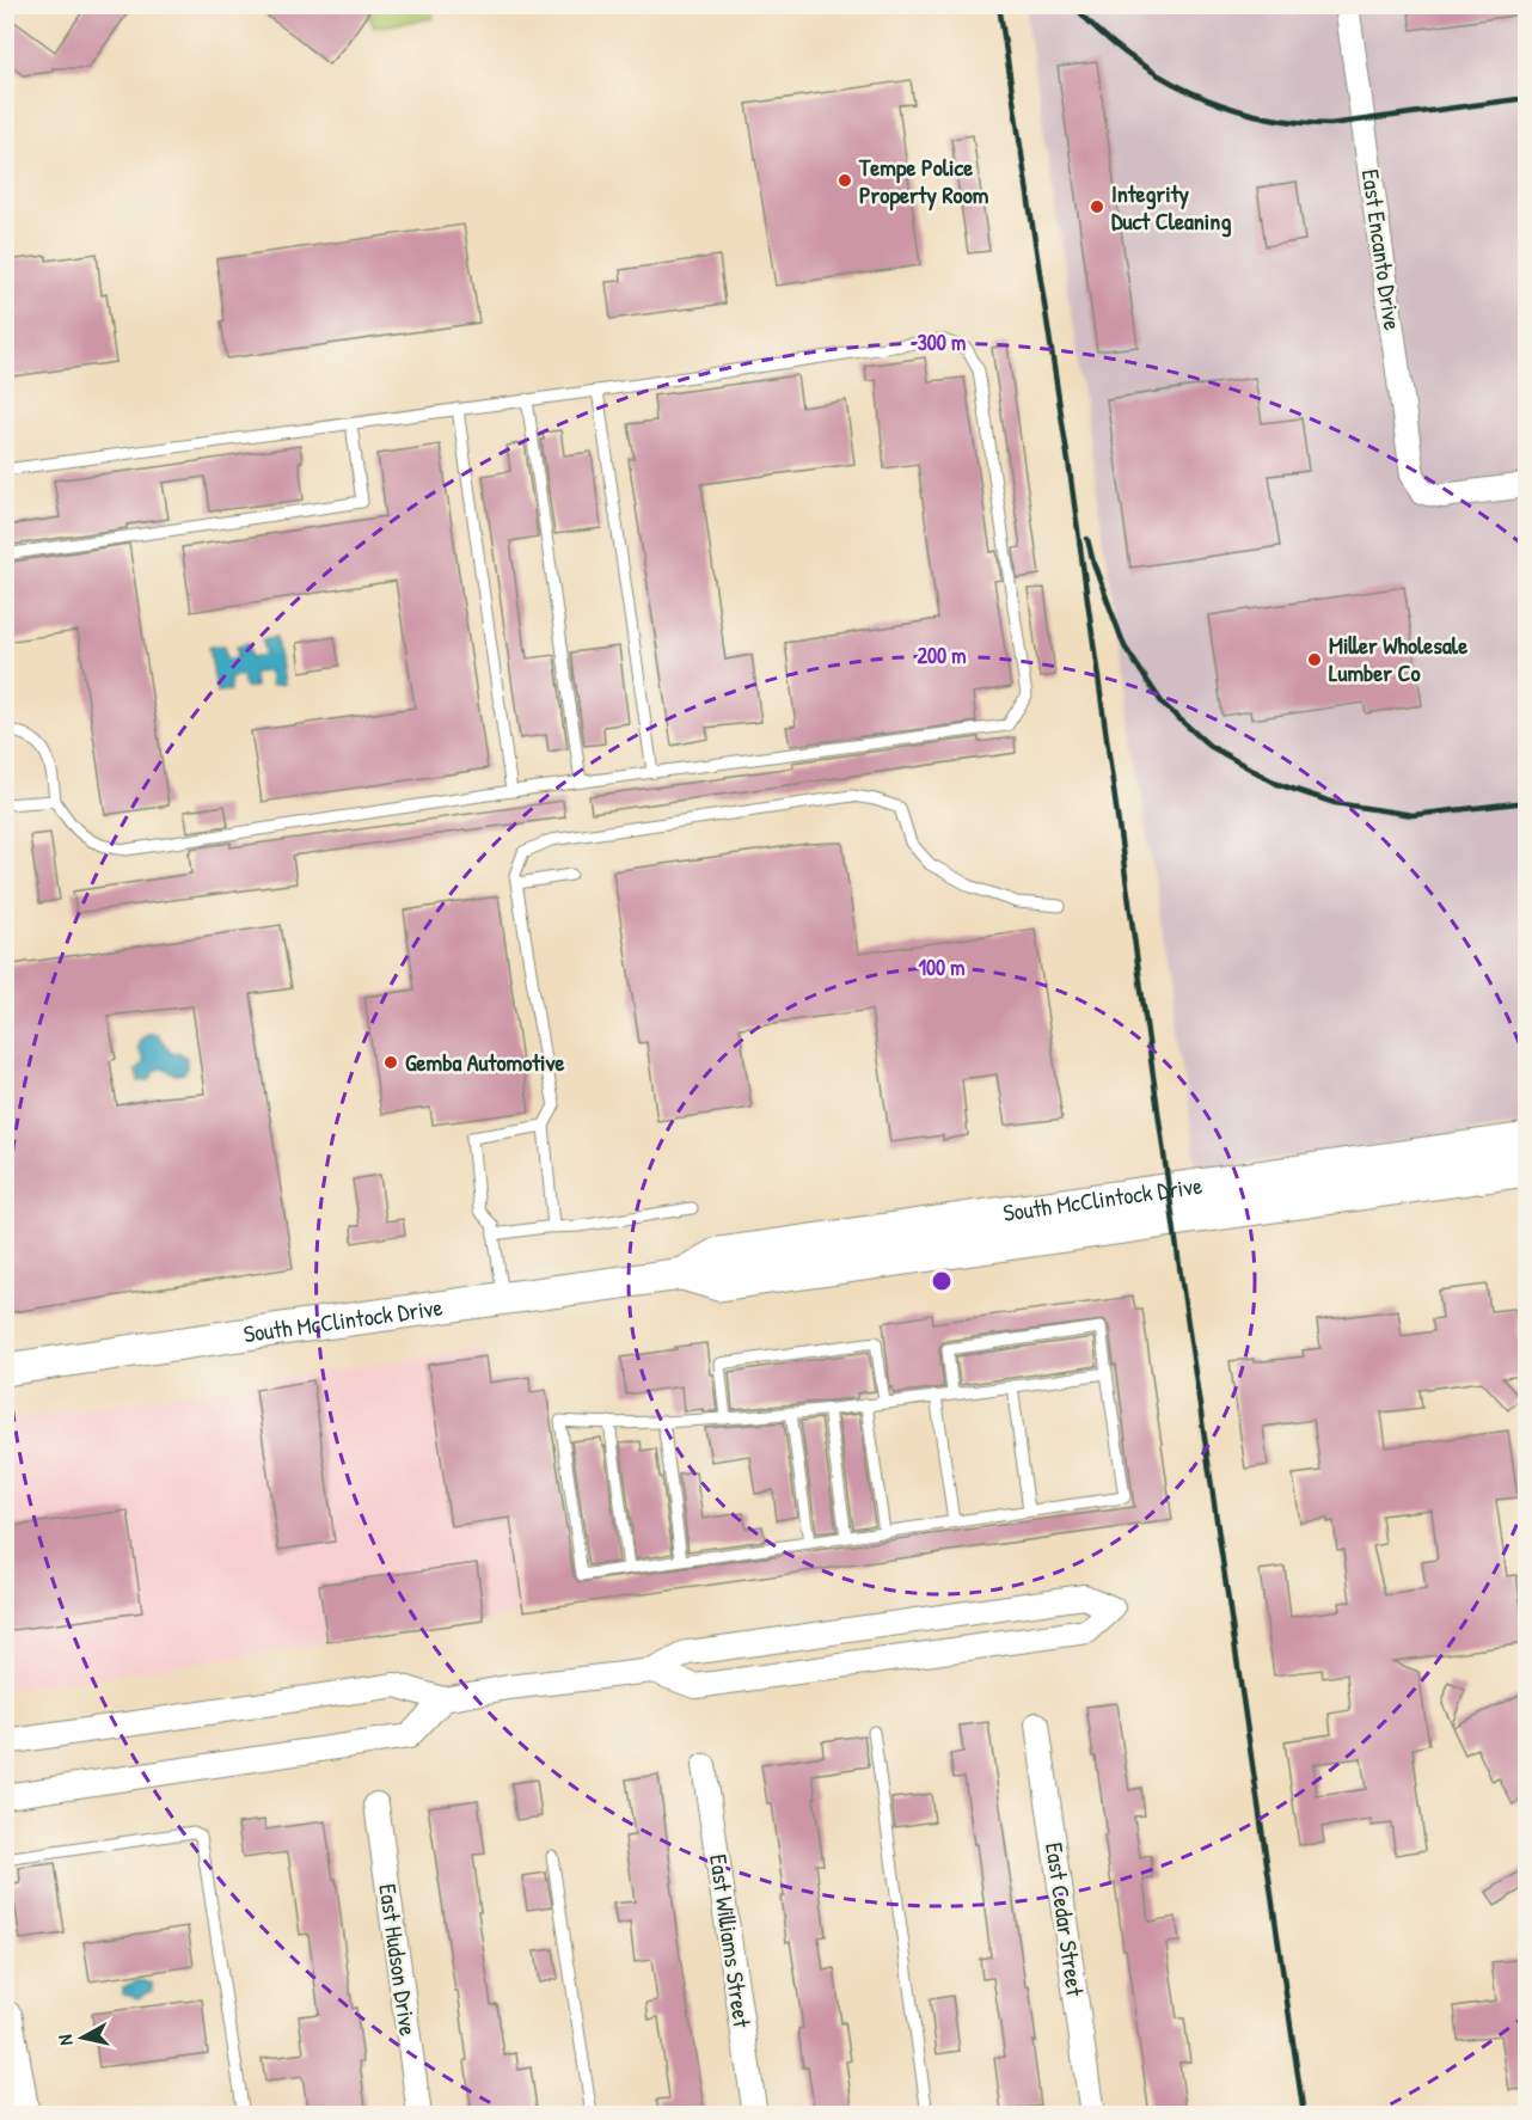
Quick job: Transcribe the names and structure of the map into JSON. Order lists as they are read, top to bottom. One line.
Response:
{"streets":{"main road":["South McClintock Drive"],"street":["East Encanto Drive","East Cedar Street","East Williams Street","East Hudson Drive"]},"places":["Tempe Police Property Room","Integrity Duct Cleaning","Miller Wholesale Lumber Co","Gemba Automotive"],"north":"left","rings":["300 m","200 m","100 m"]}
